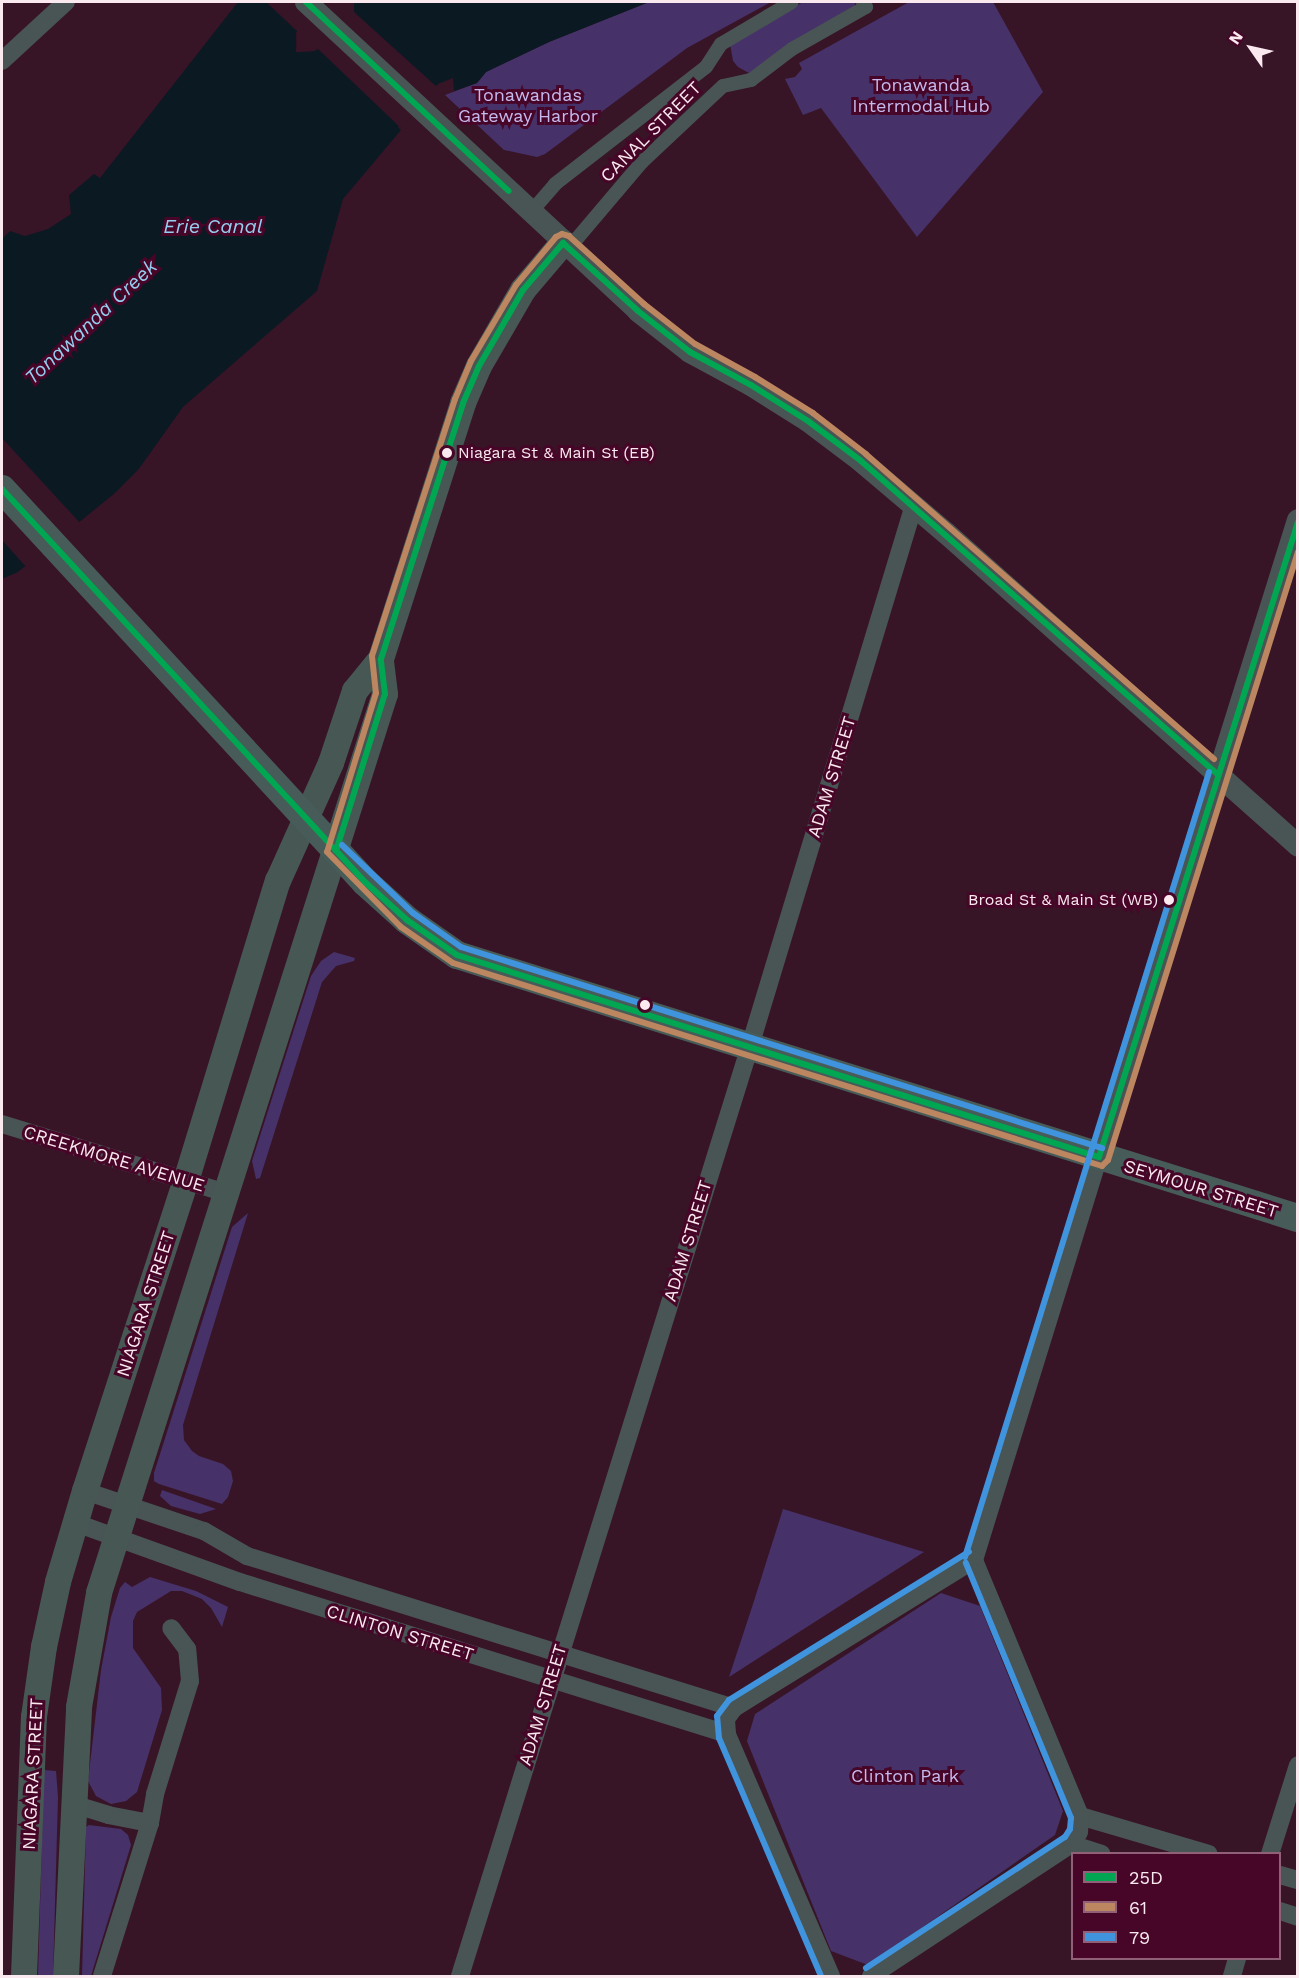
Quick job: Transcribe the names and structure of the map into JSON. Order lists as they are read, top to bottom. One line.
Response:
{"streets":{"main road":["SEYMOUR STREET","NIAGARA STREET"],"street":["CANAL STREET","ADAM STREET","CREEKMORE AVENUE","CLINTON STREET"]},"crossings":[["CANAL STREET","NIAGARA STREET"],["ADAM STREET","SEYMOUR STREET"],["ADAM STREET","CLINTON STREET"],["CREEKMORE AVENUE","NIAGARA STREET"],["SEYMOUR STREET","NIAGARA STREET"],["NIAGARA STREET","CLINTON STREET"]],"water":["Erie Canal","Tonawanda Creek"],"parks":["Tonawanda Intermodal Hub","Tonawandas Gateway Harbor","Clinton Park"],"places":["Niagara St & Main St (EB)","Broad St & Main St (WB)"],"lines":["transit line 25D","transit line 61","transit line 79"],"legend":["25D","61","79"],"north":"top left"}
